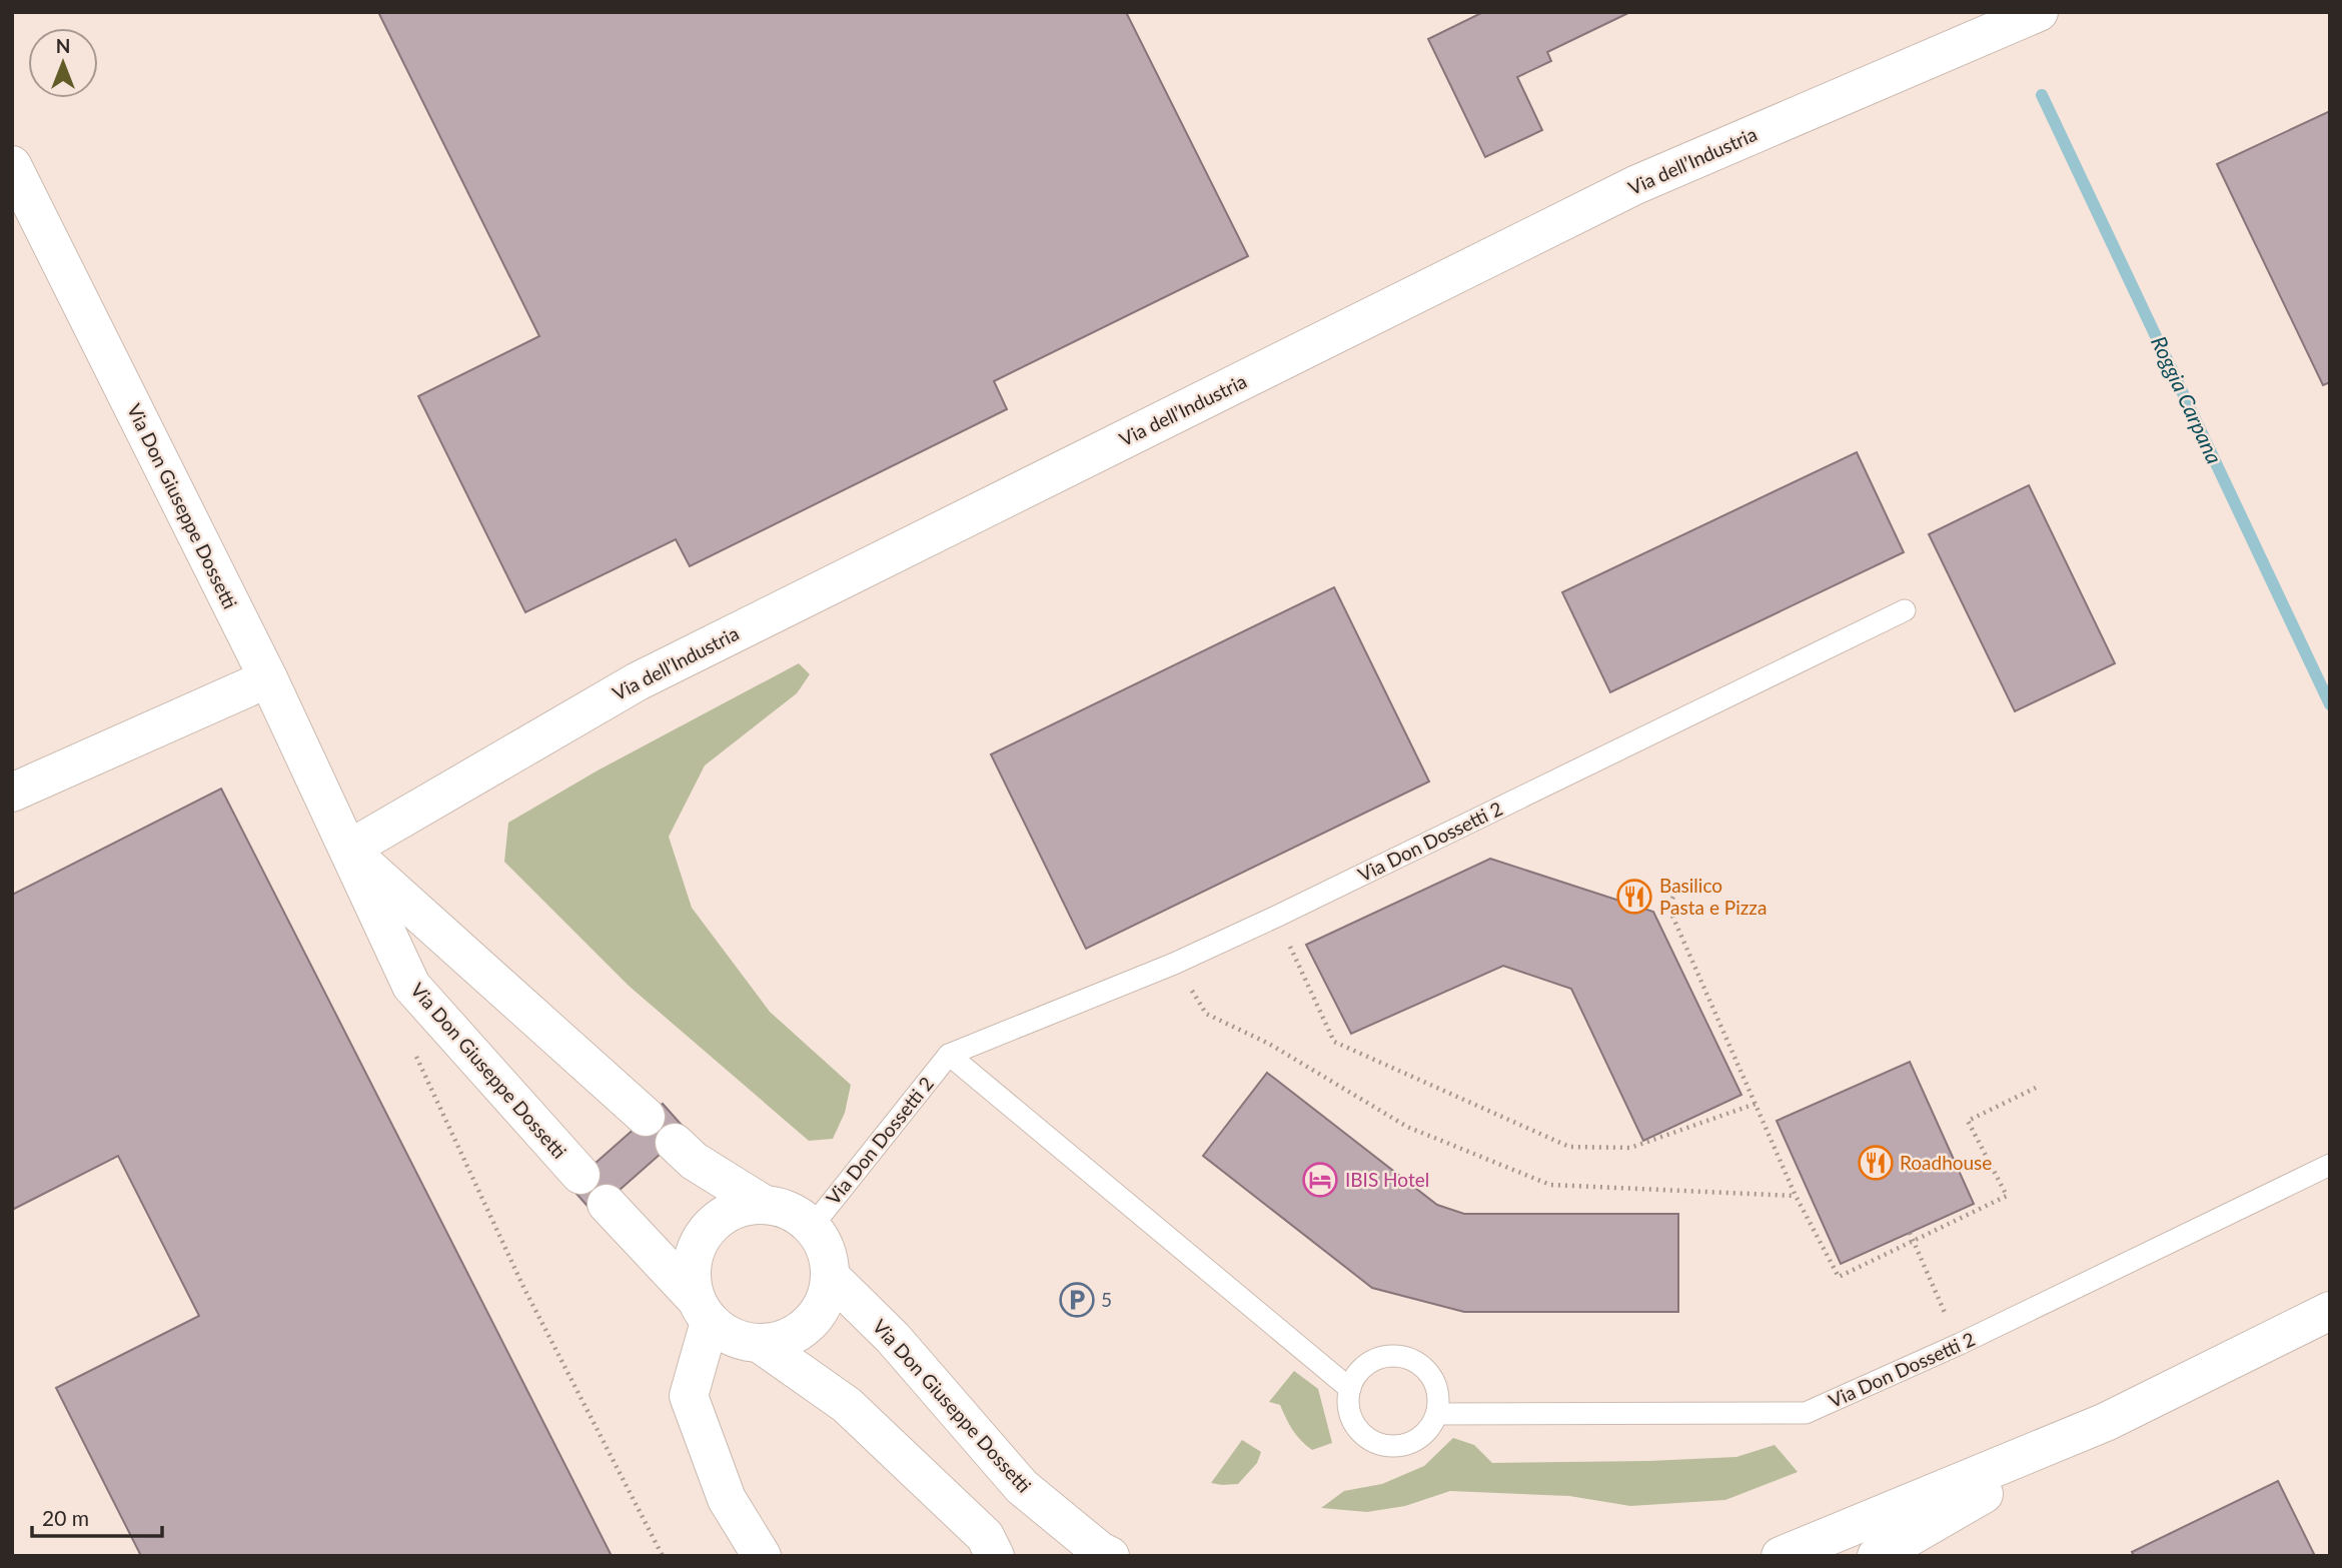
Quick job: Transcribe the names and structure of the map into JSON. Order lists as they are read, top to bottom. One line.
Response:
{"streets":{"street":["Via dell’Industria","Via Don Giuseppe Dossetti"],"lane":["Via Don Dossetti 2"]},"crossings":[["Via dell’Industria","Via Don Giuseppe Dossetti"],["Via Don Giuseppe Dossetti","Via Don Dossetti 2"]],"water":["Roggia Carpana"],"places":{"restaurant":["Basilico Pasta e Pizza","Roadhouse"],"hotel":["IBIS Hotel"],"parking":["5"]},"scale_bar":"20 m","north":"top"}
